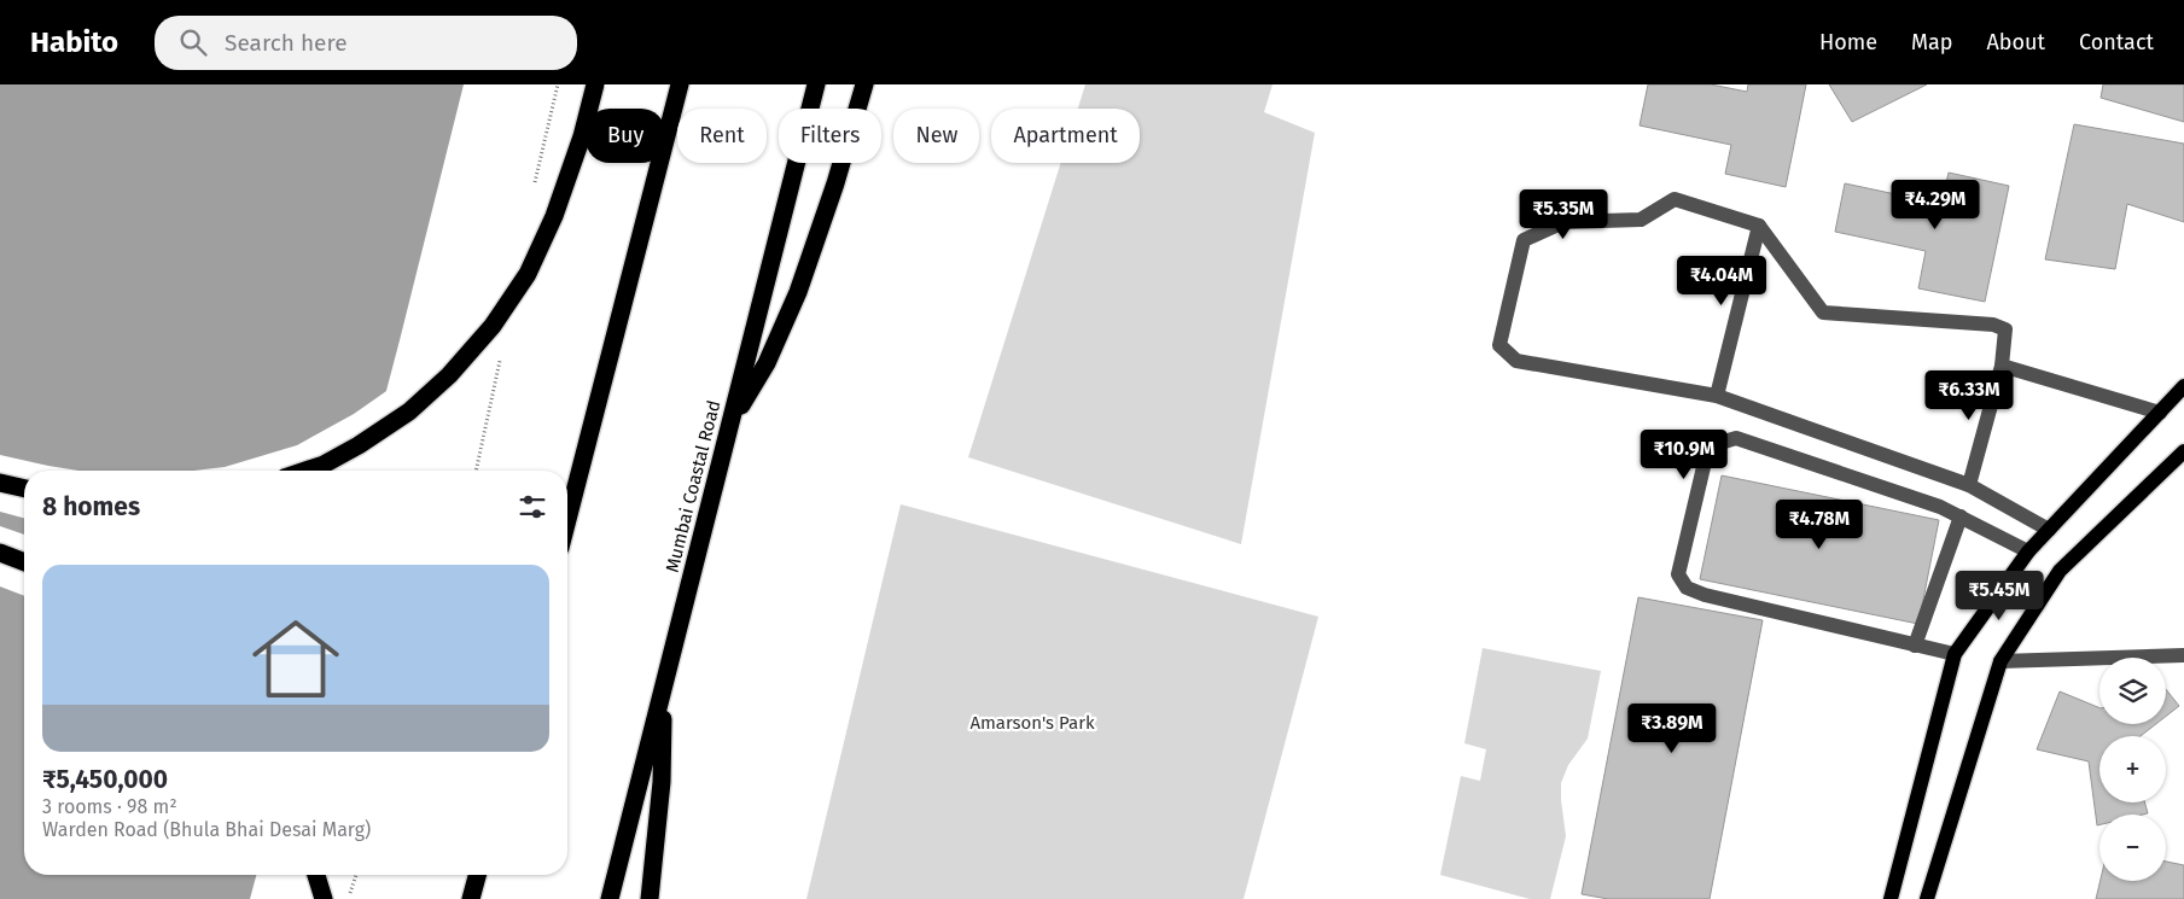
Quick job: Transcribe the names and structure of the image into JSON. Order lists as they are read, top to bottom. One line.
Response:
{"streets":{"highway":["Mumbai Coastal Road"]},"parks":["Amarson's Park"],"page":{"header":"Habito","search":"Search here","nav":["Home","Map","About","Contact"],"chip":["Buy","Rent","Filters","New","Apartment"],"price":["₹4.29M","₹5.35M","₹4.04M","₹6.33M","₹10.9M","₹4.78M","₹5.45M","₹3.89M"],"heading":"8 homes","list":[{"name":"₹5,450,000","note":"3 rooms · 98 m² · Warden Road (Bhula Bhai Desai Marg)"}],"map_buttons":["+","−"]}}
